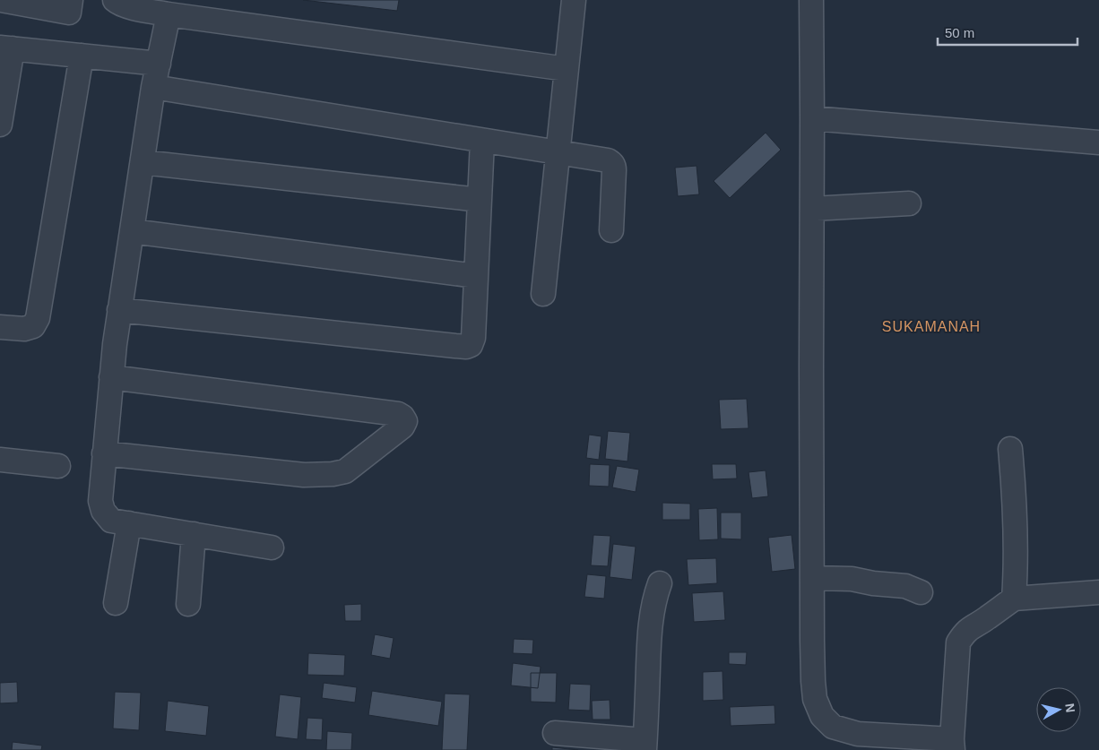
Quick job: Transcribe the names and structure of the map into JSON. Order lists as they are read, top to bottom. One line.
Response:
{"districts":["SUKAMANAH"],"scale_bar":"50 m","north":"right"}
